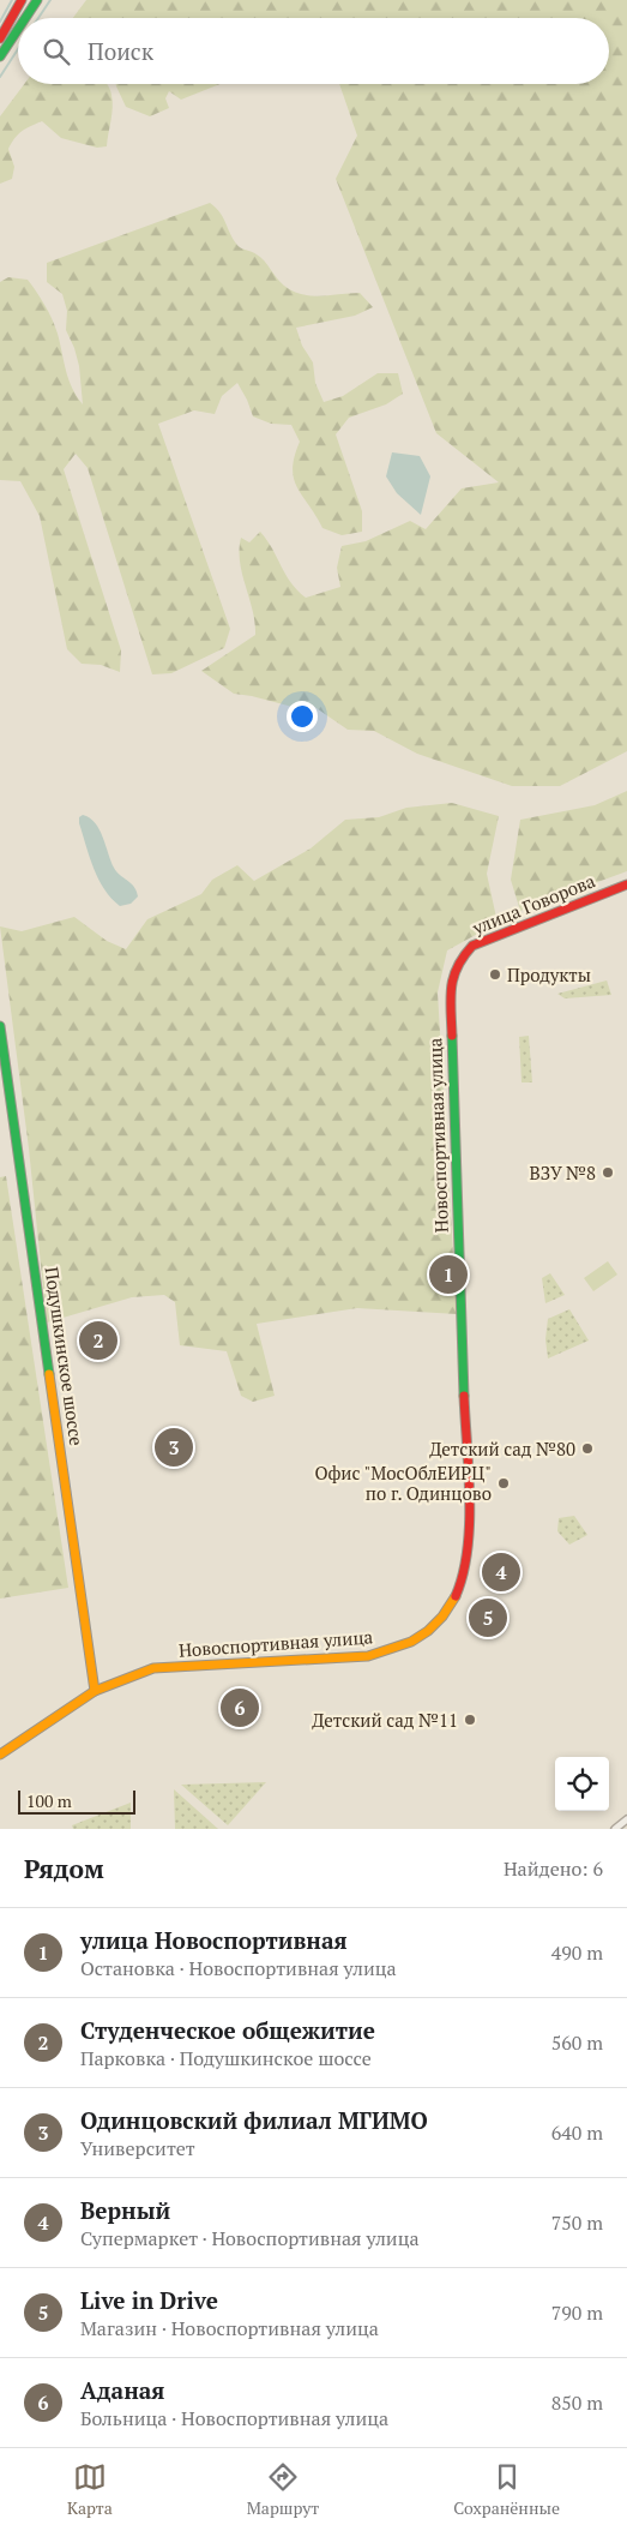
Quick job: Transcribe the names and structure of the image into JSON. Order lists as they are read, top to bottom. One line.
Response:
{"streets":{"main road":["улица Говорова","Новоспортивная улица","Подушкинское шоссе"]},"crossings":[["улица Говорова","Новоспортивная улица"],["Новоспортивная улица","Подушкинское шоссе"]],"places":["Продукты","ВЗУ №8","Детский сад №80","Офис \"МосОблЕИРЦ\" по г. Одинцово","Детский сад №11"],"scale_bar":"100 m","page":{"search":"Поиск","pins":["1","2","3","4","5","6"],"scale":"100 m","heading":["Рядом","Найдено: 6"],"list":[{"mark":"1","name":"улица Новоспортивная","note":"Остановка · Новоспортивная улица","value":"490 m"},{"mark":"2","name":"Студенческое общежитие","note":"Парковка · Подушкинское шоссе","value":"560 m"},{"mark":"3","name":"Одинцовский филиал МГИМО","note":"Университет","value":"640 m"},{"mark":"4","name":"Верный","note":"Супермаркет · Новоспортивная улица","value":"750 m"},{"mark":"5","name":"Live in Drive","note":"Магазин · Новоспортивная улица","value":"790 m"},{"mark":"6","name":"Аданая","note":"Больница · Новоспортивная улица","value":"850 m"}],"nav":["Карта","Маршрут","Сохранённые"]}}
